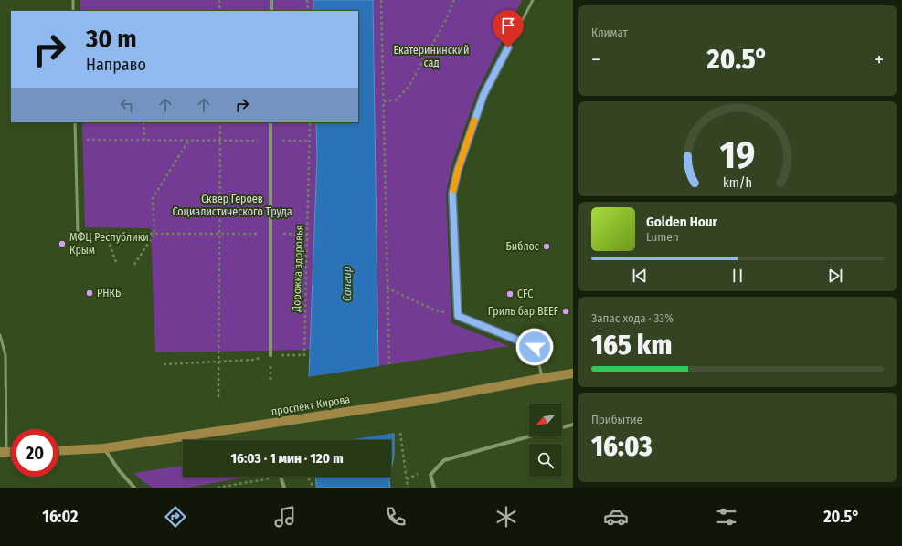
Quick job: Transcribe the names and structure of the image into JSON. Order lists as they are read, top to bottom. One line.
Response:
{"streets":{"main road":["проспект Кирова"],"path":["Дорожка здоровья"]},"water":["Салгир"],"parks":["Екатерининский сад","Сквер Героев Социалистического Труда"],"places":["МФЦ Республики Крым","Библос","РНКБ","CFC","Гриль бар BEEF"],"north":"bottom left","page":{"tile":["Климат",["Запас хода · 33%","165 km"],["Прибытие","16:03"]],"turn":["30 m","Направо"],"heat":["−","20.5°","+"],"song":["Golden Hour","Lumen"],"limit":"20","trip":"16:03 · 1 мин · 120 m","tabs":["16:02","20.5°"],"gauge":["19","km/h"]}}
